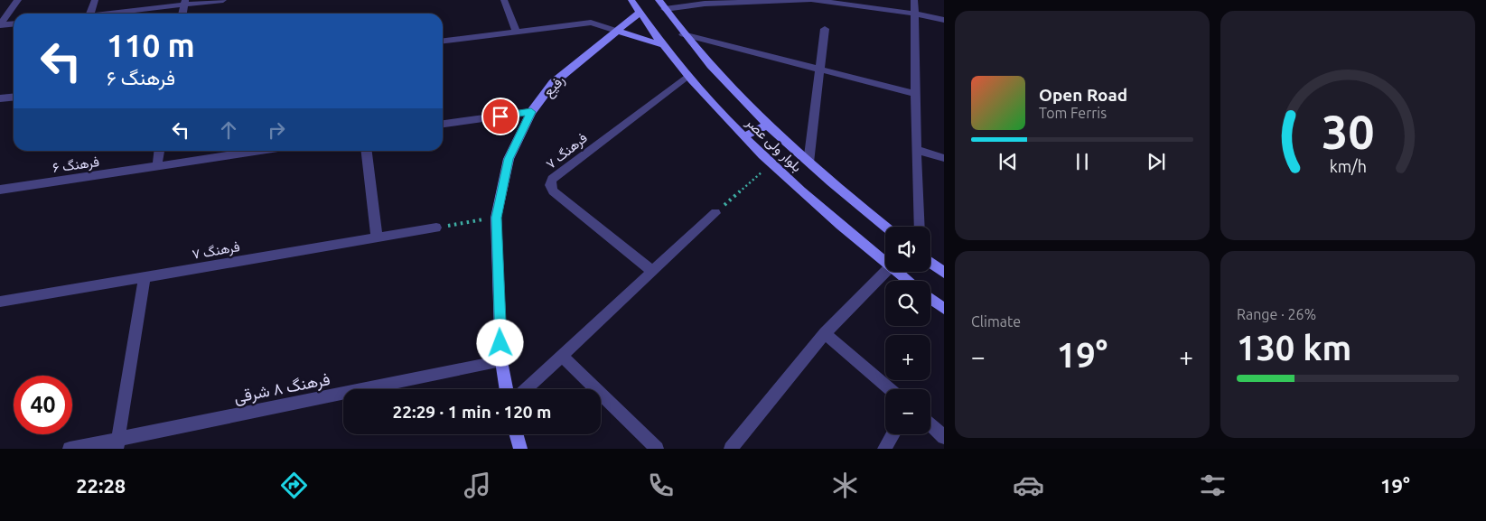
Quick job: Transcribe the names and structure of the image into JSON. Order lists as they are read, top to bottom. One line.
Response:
{"streets":{"main road":["رفیع","بلوار ولی عصر"],"street":["فرهنگ ۷","فرهنگ ۶","فرهنگ ۸ شرقی"]},"crossings":[["رفیع","بلوار ولی عصر"],["رفیع","فرهنگ ۸ شرقی"],["بلوار ولی عصر","فرهنگ ۷"]],"page":{"turn":["110 m","فرهنگ ۶"],"song":["Open Road","Tom Ferris"],"map_buttons":["+","−"],"tile":["Climate",["Range · 26%","130 km"]],"heat":["−","19°","+"],"limit":"40","trip":"22:29 · 1 min · 120 m","tabs":["22:28","19°"],"gauge":["30","km/h"]}}
